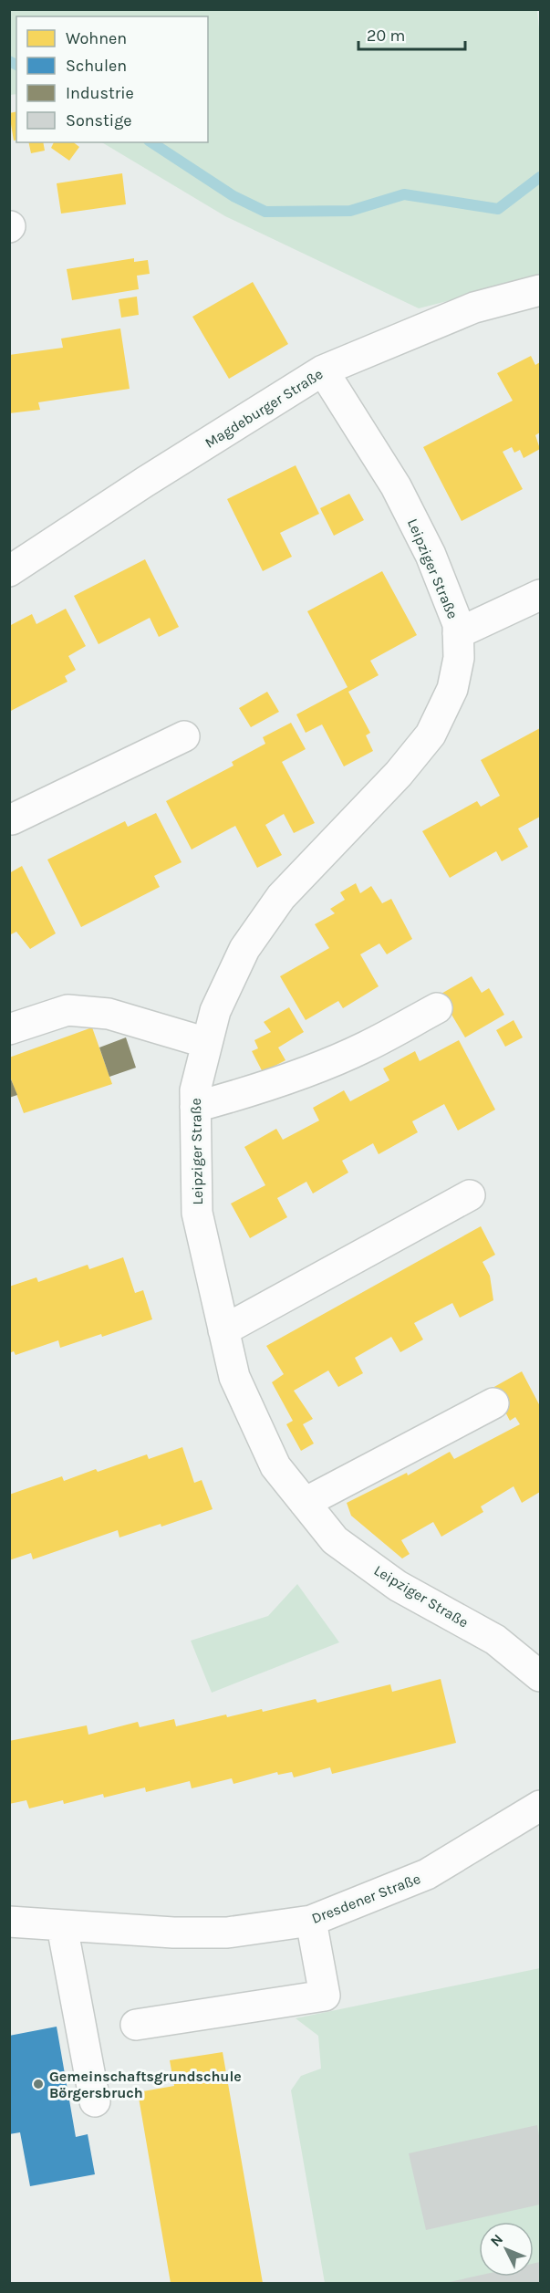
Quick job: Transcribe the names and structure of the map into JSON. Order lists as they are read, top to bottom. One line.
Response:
{"streets":{"street":["Magdeburger Straße","Leipziger Straße","Dresdener Straße"]},"crossings":[["Magdeburger Straße","Leipziger Straße"]],"places":["Gemeinschaftsgrundschule Börgersbruch"],"legend":["Wohnen","Schulen","Industrie","Sonstige"],"scale_bar":"20 m","north":"top left"}
